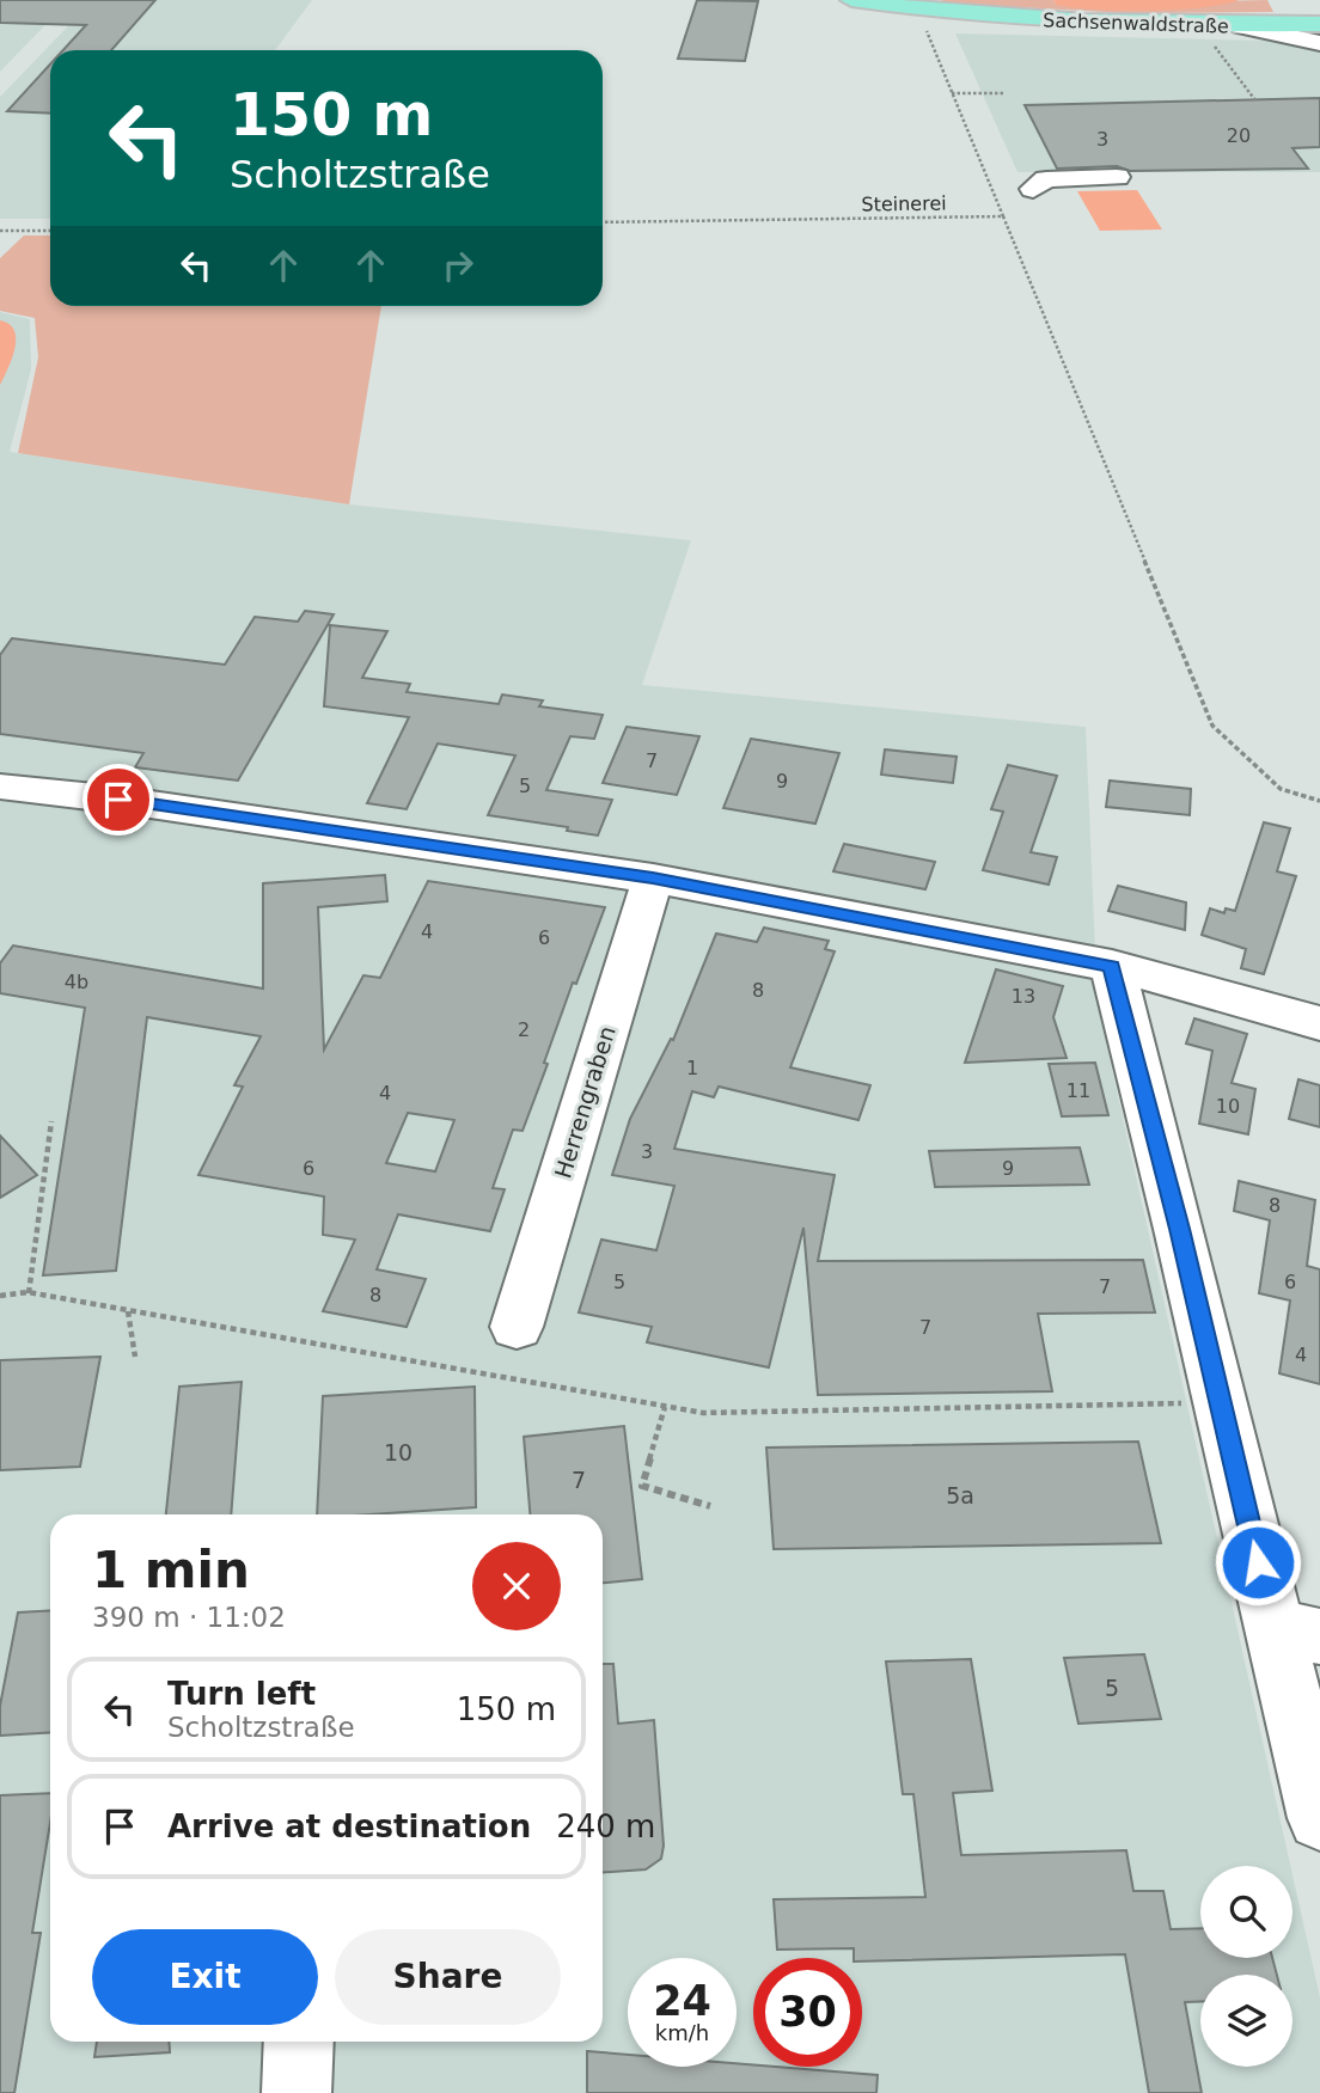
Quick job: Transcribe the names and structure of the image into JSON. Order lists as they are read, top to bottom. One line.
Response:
{"streets":{"main road":["Sachsenwaldstraße"],"street":["Herrengraben"],"path":["Steinerei"]},"house_numbers":["20","3","7","9","5","4","6","4b","8","13","2","1","11","4","10","3","6","9","8","5","6","7","8","7","4","10","7","5a","5"],"page":{"turn":["150 m","Scholtzstraße"],"heading":["1 min","390 m · 11:02"],"list":[{"name":"Turn left","note":"Scholtzstraße","value":"150 m"},{"name":"Arrive at destination","value":"240 m"}],"buttons":["Exit","Share"],"speed":"24 km/h","limit":"30"}}
